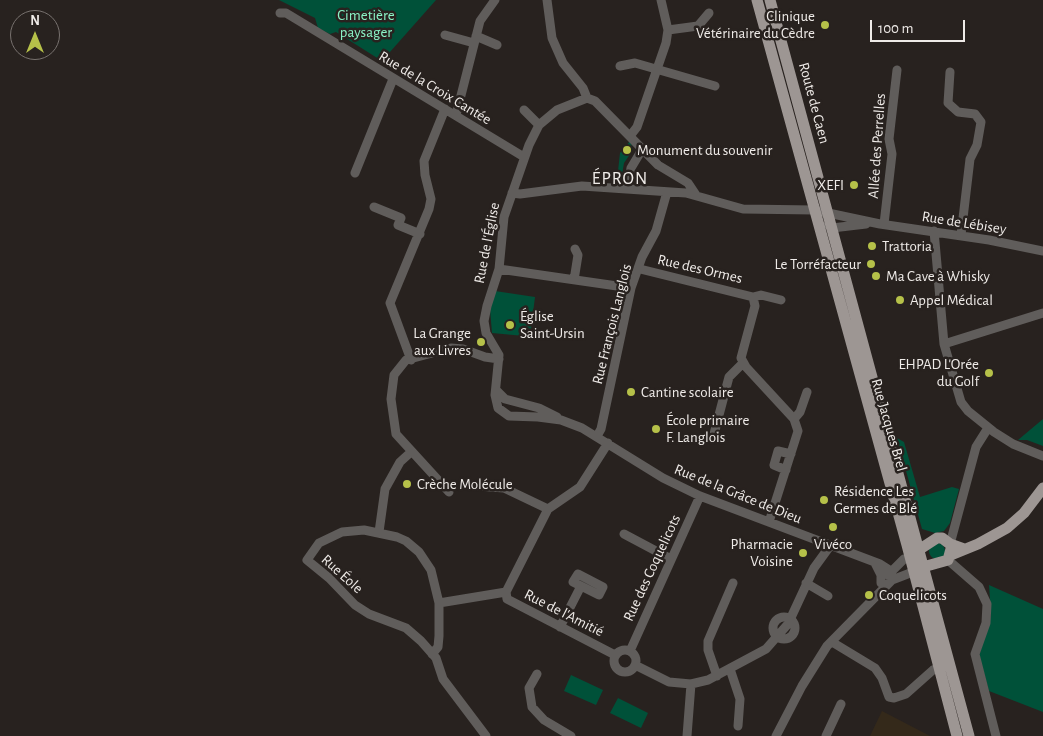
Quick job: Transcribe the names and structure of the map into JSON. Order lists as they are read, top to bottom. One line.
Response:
{"streets":{"main road":["Route de Caen","Rue Jacques Brel"],"street":["Rue de la Croix Cantée","Allée des Perrelles","Rue de Lébisey","Rue de l'Église","Rue des Ormes","Rue François Langlois","Rue de la Grâce de Dieu","Rue des Coquelicots","Rue Éole","Rue de l'Amitié"]},"crossings":[["Route de Caen","Rue de Lébisey"],["Route de Caen","Rue Jacques Brel"],["Allée des Perrelles","Rue de Lébisey"],["Rue de Lébisey","Rue de l'Église"],["Rue de Lébisey","Rue Jacques Brel"],["Rue de l'Église","Rue François Langlois"],["Rue des Ormes","Rue François Langlois"],["Rue François Langlois","Rue de la Grâce de Dieu"],["Rue de la Grâce de Dieu","Rue des Coquelicots"],["Rue des Coquelicots","Rue de l'Amitié"]],"districts":["ÉPRON"],"parks":["Cimetière paysager"],"places":["Clinique Vétérinaire du Cèdre","Monument du souvenir","XEFI","Trattoria","Le Torréfacteur","Ma Cave à Whisky","Appel Médical","Église Saint-Ursin","La Grange aux Livres","EHPAD L'Orée du Golf","Cantine scolaire","École primaire F. Langlois","Crèche Molécule","Résidence Les Germes de Blé","Vivéco","Pharmacie Voisine","Coquelicots"],"scale_bar":"100 m","north":"top"}
